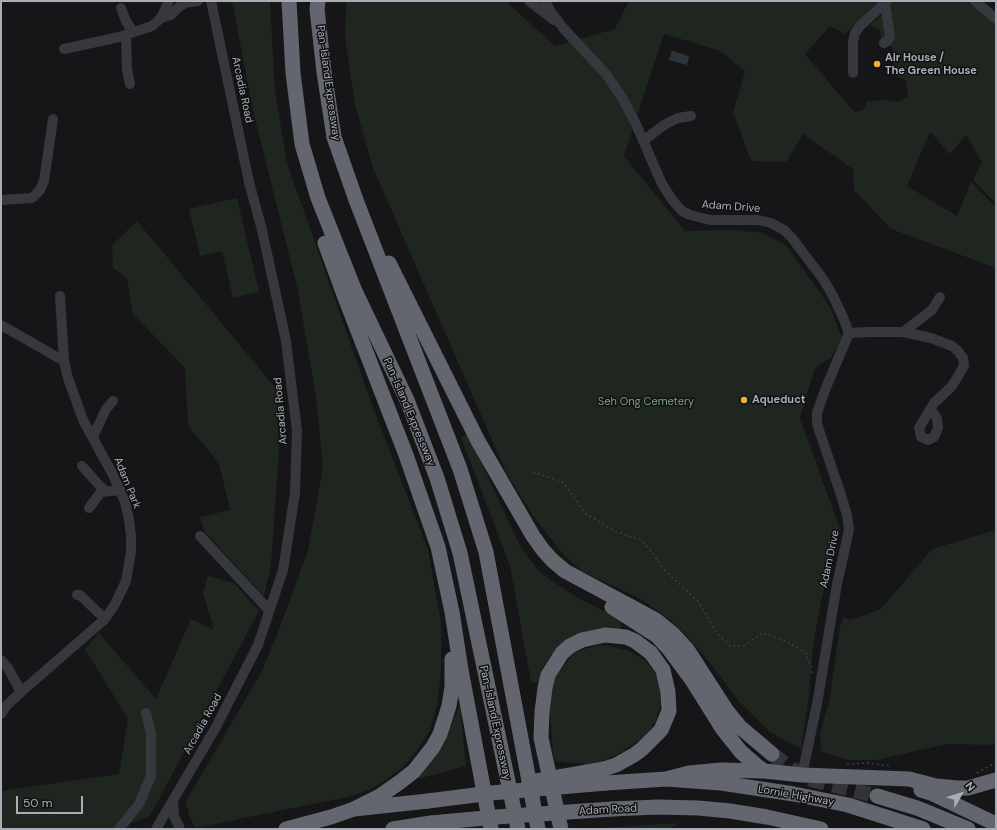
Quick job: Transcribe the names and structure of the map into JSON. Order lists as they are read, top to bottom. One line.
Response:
{"streets":{"highway":["Pan-Island Expressway","Lornie Highway","Adam Road"],"street":["Arcadia Road","Adam Drive","Adam Park"]},"parks":["Seh Ong Cemetery"],"places":["Air House / The Green House","Aqueduct"],"scale_bar":"50 m","north":"top right"}
